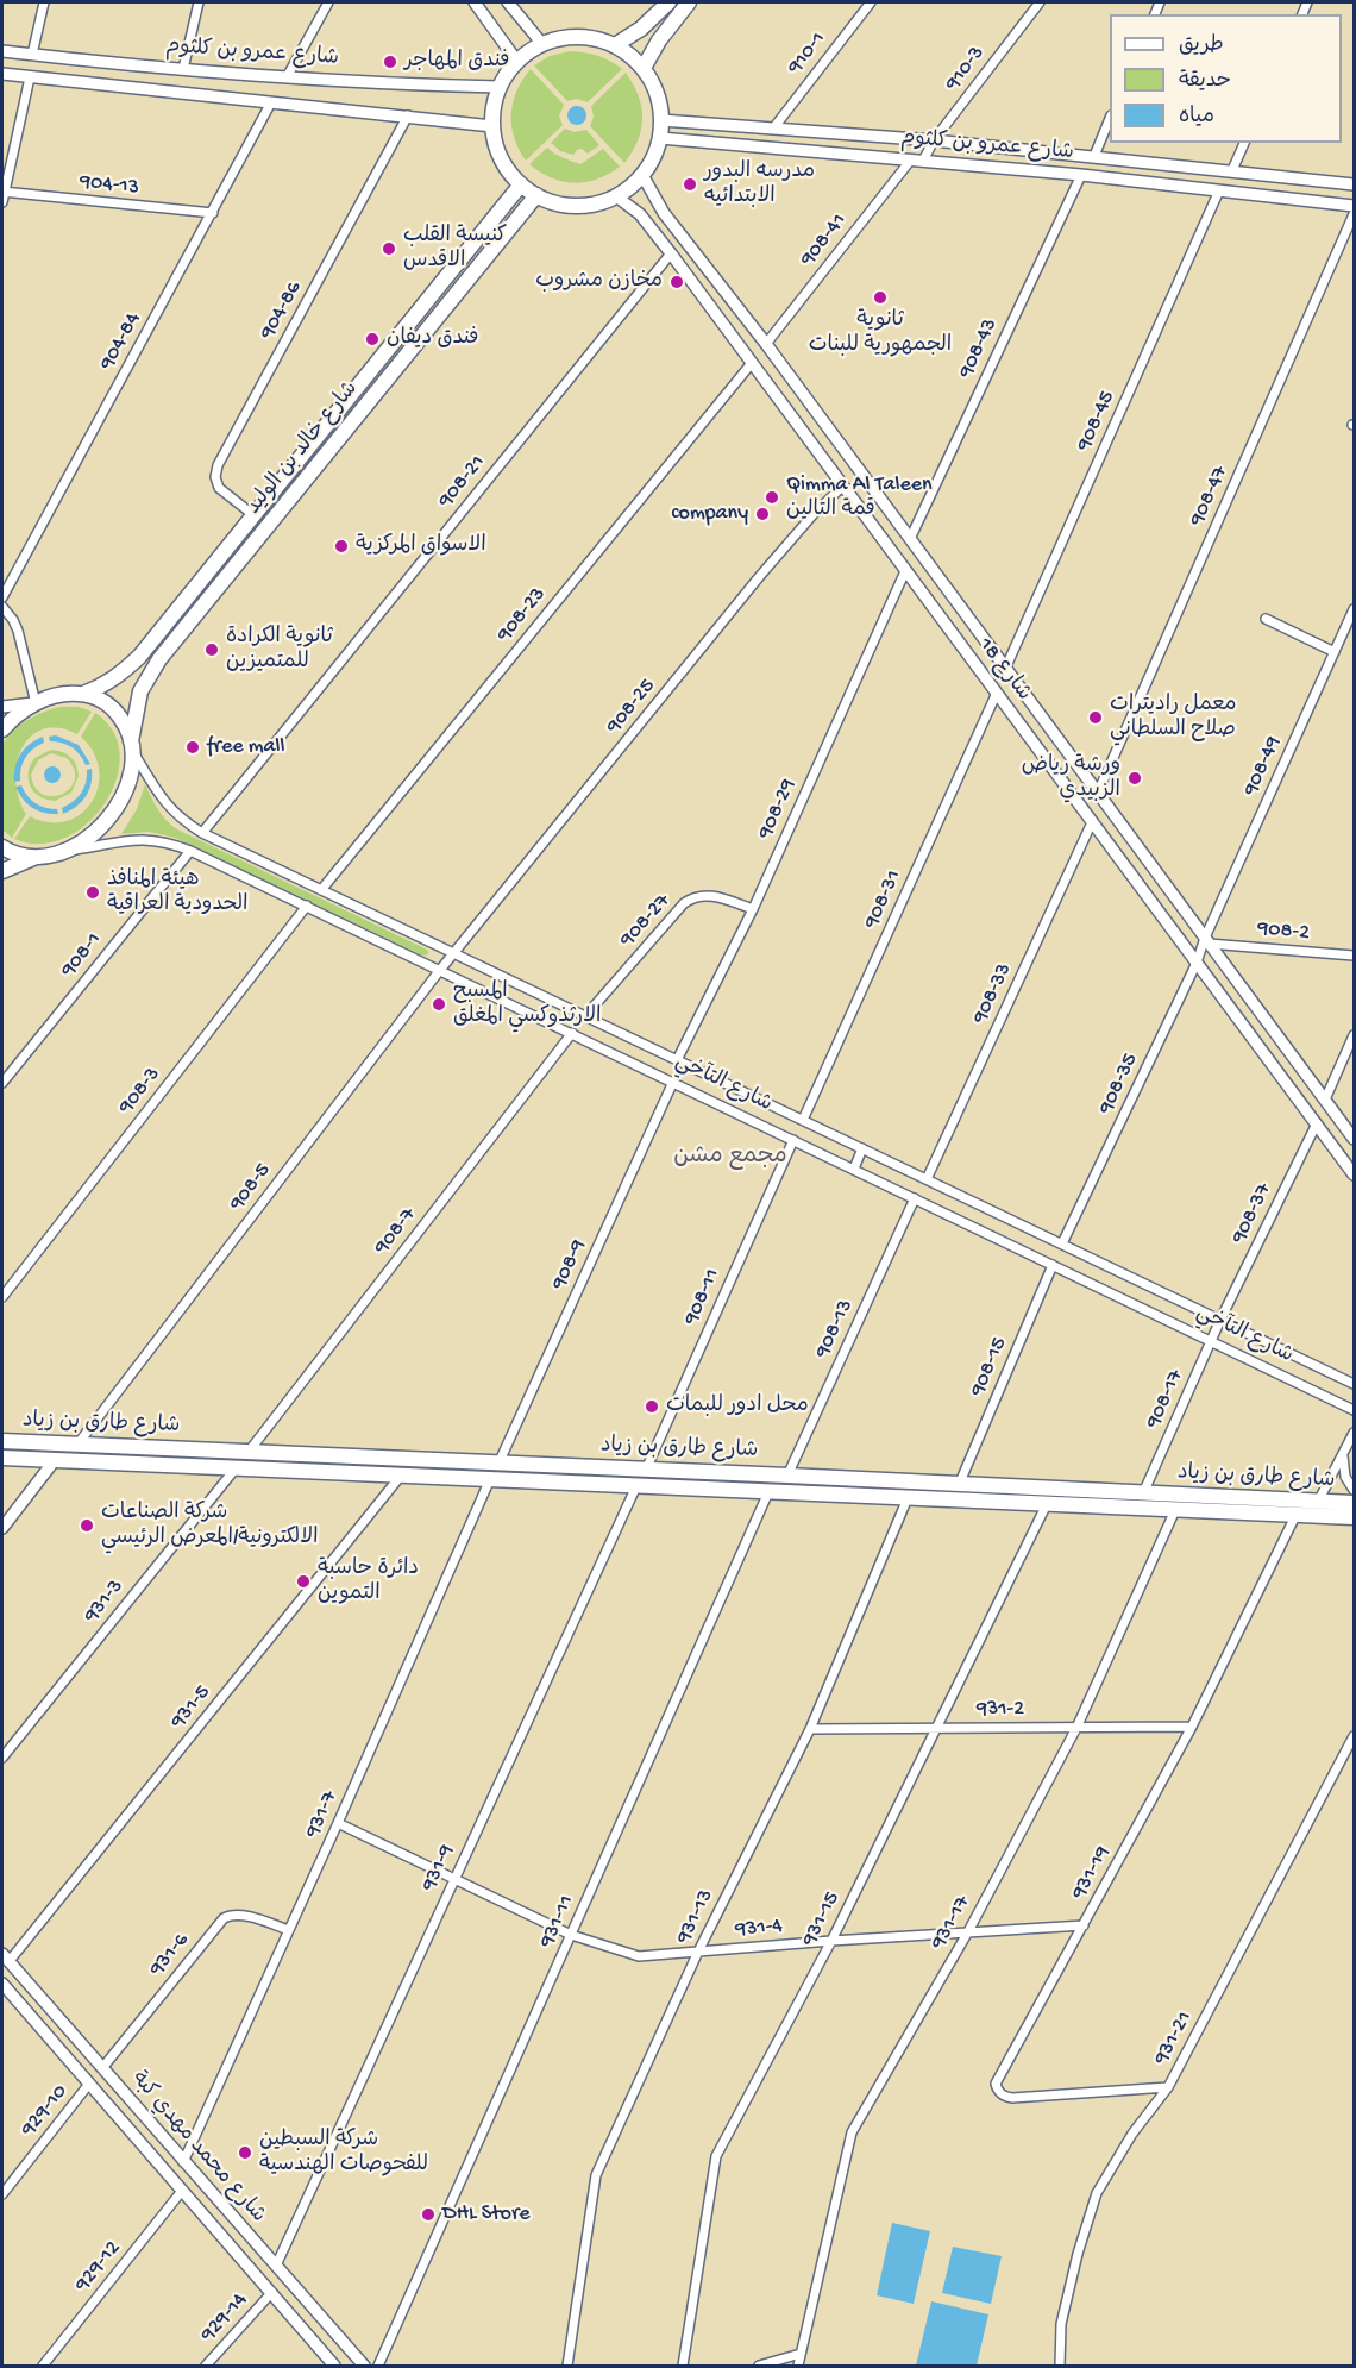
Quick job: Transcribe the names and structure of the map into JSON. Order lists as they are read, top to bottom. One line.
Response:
{"streets":{"main road":["شارع خالد بن الوليد","شارع طارق بن زياد"],"street":["شارع عمرو بن كلثوم","910-1","910-3","904-13","908-41","904-86","904-84","908-43","908-45","908-21","908-47","908-23","شارع 18","908-25","908-49","908-29","908-31","908-27","908-2","908-1","908-33","شارع التآخي","908-35","908-3","908-5","908-37","908-7","908-9","908-11","908-13","908-15","908-17","931-3","931-5","931-2","931-7","931-9","931-19","931-13","931-15","931-11","931-17","931-4","931-6","931-21","929-10","شارع محمد مهدي كبة","929-12","929-14"]},"crossings":[["شارع عمرو بن كلثوم","910-1"],["شارع عمرو بن كلثوم","910-3"],["شارع عمرو بن كلثوم","908-41"],["شارع عمرو بن كلثوم","904-86"],["شارع عمرو بن كلثوم","904-84"],["شارع عمرو بن كلثوم","908-43"],["شارع عمرو بن كلثوم","908-45"],["شارع عمرو بن كلثوم","شارع خالد بن الوليد"],["شارع عمرو بن كلثوم","شارع 18"],["904-13","904-84"],["908-41","شارع 18"],["904-86","شارع خالد بن الوليد"],["908-43","شارع 18"],["908-45","شارع 18"],["شارع خالد بن الوليد","شارع 18"],["شارع خالد بن الوليد","شارع التآخي"],["908-21","شارع 18"],["908-21","شارع التآخي"],["908-47","شارع 18"],["908-23","شارع 18"],["908-23","شارع التآخي"],["شارع 18","908-25"],["شارع 18","908-49"],["شارع 18","908-29"],["شارع 18","908-31"],["شارع 18","908-2"],["شارع 18","908-33"],["شارع 18","908-35"],["شارع 18","908-37"],["908-25","شارع التآخي"],["908-25","908-5"],["908-49","908-2"],["908-49","908-35"],["908-29","908-27"],["908-29","شارع التآخي"],["908-31","شارع التآخي"],["908-27","شارع التآخي"],["908-2","908-35"],["908-1","شارع التآخي"],["908-33","شارع التآخي"],["شارع التآخي","908-35"],["شارع التآخي","908-3"],["شارع التآخي","908-5"],["شارع التآخي","908-37"],["شارع التآخي","908-7"],["شارع التآخي","908-9"],["شارع التآخي","908-11"],["شارع التآخي","908-13"],["شارع التآخي","908-15"],["شارع التآخي","908-17"],["908-5","شارع طارق بن زياد"],["908-37","908-17"],["908-7","شارع طارق بن زياد"],["908-9","شارع طارق بن زياد"],["908-11","شارع طارق بن زياد"],["908-13","شارع طارق بن زياد"],["908-15","شارع طارق بن زياد"],["908-17","شارع طارق بن زياد"],["شارع طارق بن زياد","931-3"],["شارع طارق بن زياد","931-5"],["شارع طارق بن زياد","931-7"],["شارع طارق بن زياد","931-9"],["شارع طارق بن زياد","931-19"],["شارع طارق بن زياد","931-13"],["شارع طارق بن زياد","931-15"],["شارع طارق بن زياد","931-11"],["شارع طارق بن زياد","931-17"],["931-5","شارع محمد مهدي كبة"],["931-2","931-19"],["931-2","931-13"],["931-2","931-15"],["931-2","931-17"],["931-7","931-4"],["931-7","931-6"],["931-7","شارع محمد مهدي كبة"],["931-9","931-4"],["931-9","شارع محمد مهدي كبة"],["931-19","931-4"],["931-19","931-21"],["931-13","931-4"],["931-15","931-4"],["931-11","931-4"],["931-17","931-4"],["931-6","شارع محمد مهدي كبة"],["929-10","شارع محمد مهدي كبة"],["شارع محمد مهدي كبة","929-12"],["شارع محمد مهدي كبة","929-14"]],"districts":["مجمع مشن"],"places":["فندق المهاجر","مدرسه البدور الابتدائيه","كنيسة القلب الاقدس","مخازن مشروب","ثانوية الجمهورية للبنات","فندق ديفان","Qimma Al Taleen قمة التالين","company","الاسواق المركزية","ثانوية الكرادة للمتميزين","معمل راديترات صلاح السلطاني","free mall","ورشة رياض الزبيدي","هيئة المنافذ الحدودية العراقية","المسبح الارثذوكسي المغلق","محل ادور للبمات","شركة الصناعات الالكترونية/المعرض الرئيسي","دائرة حاسبة التموين","شركة السبطين للفحوصات الهندسية","DHL Store"],"legend":["طريق","حديقة","مياه"]}
